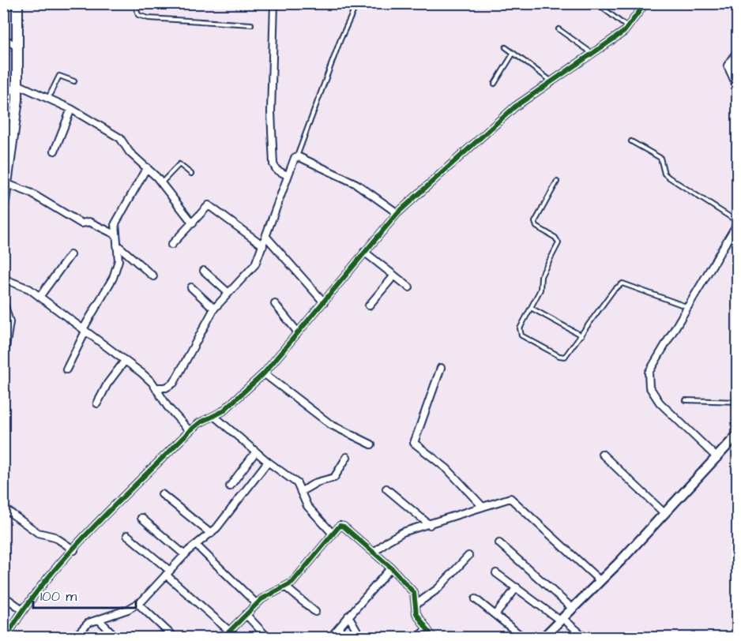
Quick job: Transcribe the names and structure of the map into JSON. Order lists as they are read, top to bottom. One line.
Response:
{"scale_bar":"100 m"}
